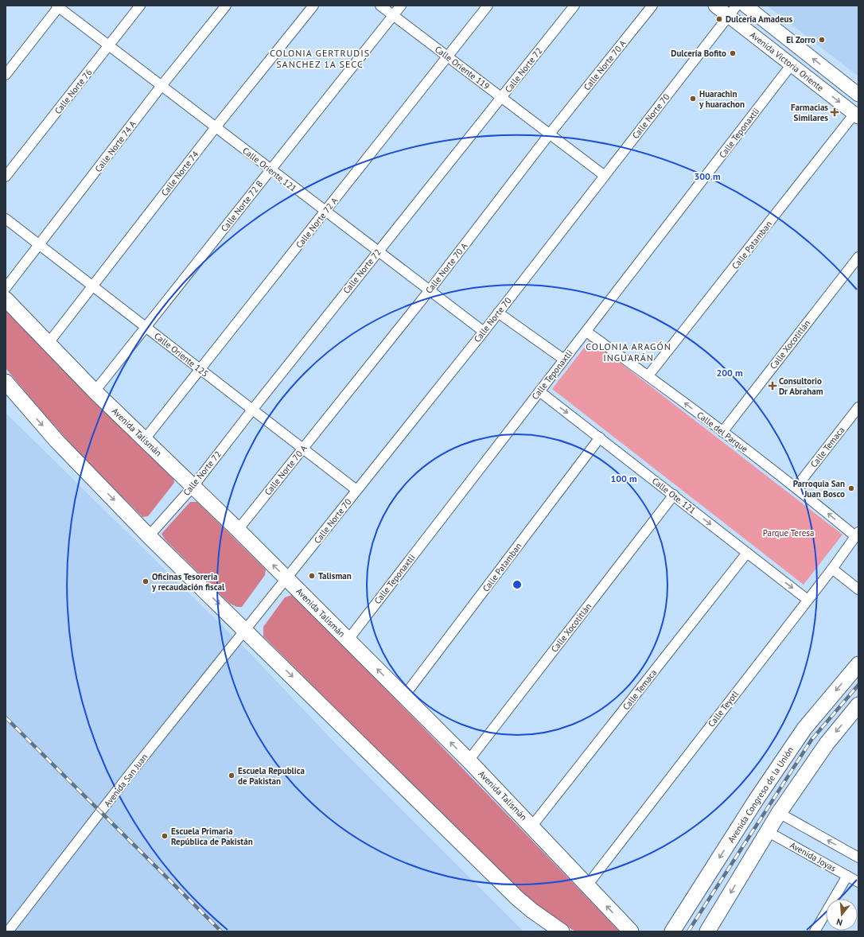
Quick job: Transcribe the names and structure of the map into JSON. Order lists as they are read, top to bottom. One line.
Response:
{"streets":{"main road":["Avenida Talismán","Avenida Congreso de la Unión"],"street":["Avenida Victoria Oriente","Calle Norte 70 A","Calle Oriente 119","Calle Norte 72","Calle Norte 76","Calle Norte 70","Calle Teponaxtli","Calle Norte 74 A","Calle Oriente 121","Calle Norte 74","Calle Norte 72 B","Calle Norte 72 A","Calle Patamban","Calle Xocotitlán","Calle Oriente 125","Calle del Parque","Calle Temaca","Calle Ote. 121","Calle Teyotl","Avenida San Juan","Avenida Joyas"]},"crossings":[["Avenida Victoria Oriente","Calle Norte 70"],["Avenida Victoria Oriente","Calle Teponaxtli"],["Avenida Victoria Oriente","Calle Patamban"],["Calle Norte 70 A","Calle Oriente 119"],["Calle Norte 70 A","Calle Oriente 121"],["Calle Norte 70 A","Calle Oriente 125"],["Calle Norte 70 A","Avenida Talismán"],["Calle Oriente 119","Calle Norte 72"],["Calle Oriente 119","Calle Norte 70"],["Calle Oriente 119","Calle Norte 72 B"],["Calle Oriente 119","Calle Norte 72 A"],["Calle Norte 72","Calle Oriente 121"],["Calle Norte 72","Calle Oriente 125"],["Calle Norte 72","Avenida Talismán"],["Calle Norte 76","Calle Oriente 121"],["Calle Norte 70","Calle Oriente 121"],["Calle Norte 70","Calle Oriente 125"],["Calle Norte 70","Avenida Talismán"],["Calle Norte 70","Avenida San Juan"],["Calle Teponaxtli","Avenida Talismán"],["Calle Teponaxtli","Calle del Parque"],["Calle Teponaxtli","Calle Ote. 121"],["Calle Norte 74 A","Calle Oriente 121"],["Calle Norte 74 A","Calle Oriente 125"],["Calle Oriente 121","Calle Norte 74"],["Calle Oriente 121","Calle Norte 72 B"],["Calle Oriente 121","Calle Norte 72 A"],["Calle Norte 74","Calle Oriente 125"],["Calle Norte 74","Avenida Talismán"],["Calle Norte 72 B","Calle Oriente 125"],["Calle Norte 72 B","Avenida Talismán"],["Calle Norte 72 A","Calle Oriente 125"],["Calle Norte 72 A","Avenida Talismán"],["Calle Patamban","Avenida Talismán"],["Calle Patamban","Calle del Parque"],["Calle Patamban","Calle Ote. 121"],["Calle Xocotitlán","Avenida Talismán"],["Calle Xocotitlán","Calle del Parque"],["Calle Xocotitlán","Calle Ote. 121"],["Avenida Talismán","Calle Temaca"],["Avenida Talismán","Calle Teyotl"],["Calle del Parque","Calle Temaca"],["Calle del Parque","Calle Teyotl"],["Calle Temaca","Calle Ote. 121"],["Calle Ote. 121","Calle Teyotl"]],"one_way":["Calle del Parque","Calle Ote. 121"],"districts":["COLONIA GERTRUDIS SANCHEZ 1A SECC","COLONIA ARAGÓN INGUARÁN"],"parks":["Parque Teresa"],"places":{"other":["Dulcería Amadeus","El Zorro","Dulcería Bofito","Huarachin y huarachon","Parroquia San Juan Bosco","Talisman","Oficinas Tesoreria y recaudación fiscal","Escuela Republica de Pakistan","Escuela Primaria República de Pakistán"],"health":["Farmacias Similares","Consultorio Dr Abraham"]},"north":"bottom","rings":["300 m","200 m","100 m"]}
